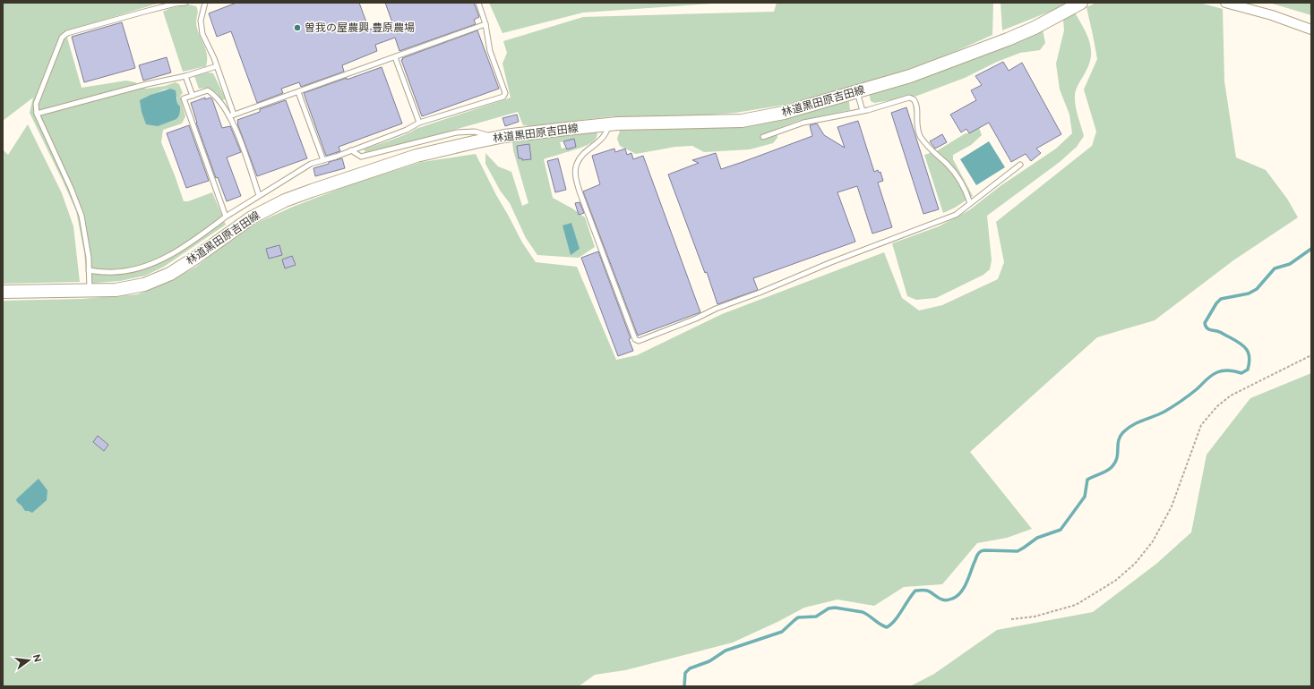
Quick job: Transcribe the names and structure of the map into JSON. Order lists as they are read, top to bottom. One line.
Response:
{"streets":{"street":["林道黒田原吉田線"]},"places":["曽我の屋農興 豊原農場"],"north":"right"}
